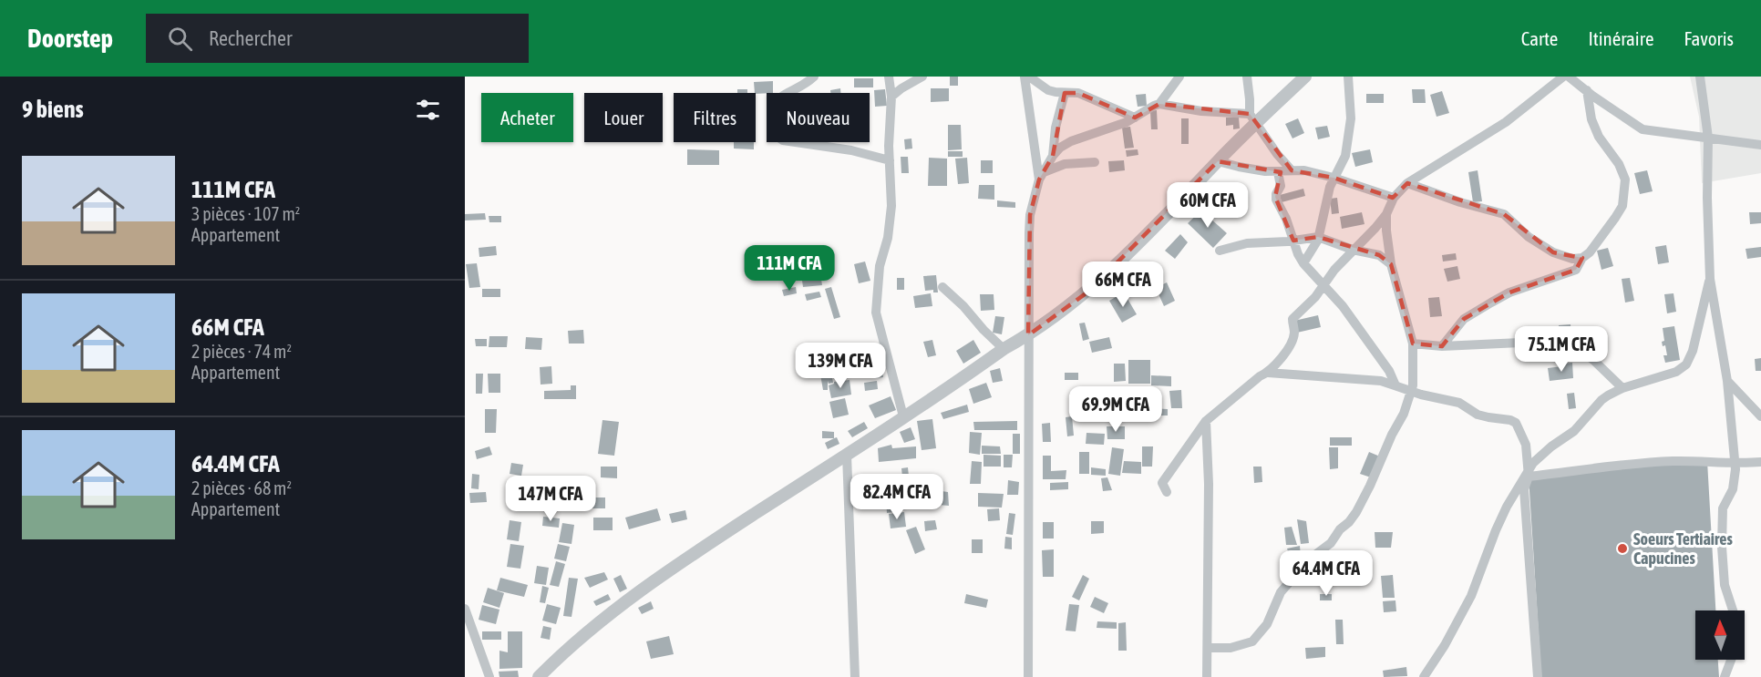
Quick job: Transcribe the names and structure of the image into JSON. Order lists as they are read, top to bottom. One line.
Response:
{"places":["Soeurs Tertiaires Capucines"],"north":"top","page":{"header":"Doorstep","search":"Rechercher","nav":["Carte","Itinéraire","Favoris"],"heading":"9 biens","chip":["Acheter","Louer","Filtres","Nouveau"],"list":[{"name":"111M CFA","note":"3 pièces · 107 m² · Appartement"},{"name":"66M CFA","note":"2 pièces · 74 m² · Appartement"},{"name":"64.4M CFA","note":"2 pièces · 68 m² · Appartement"}],"price":["60M CFA","111M CFA","66M CFA","75.1M CFA","139M CFA","69.9M CFA","82.4M CFA","147M CFA","64.4M CFA"]}}
